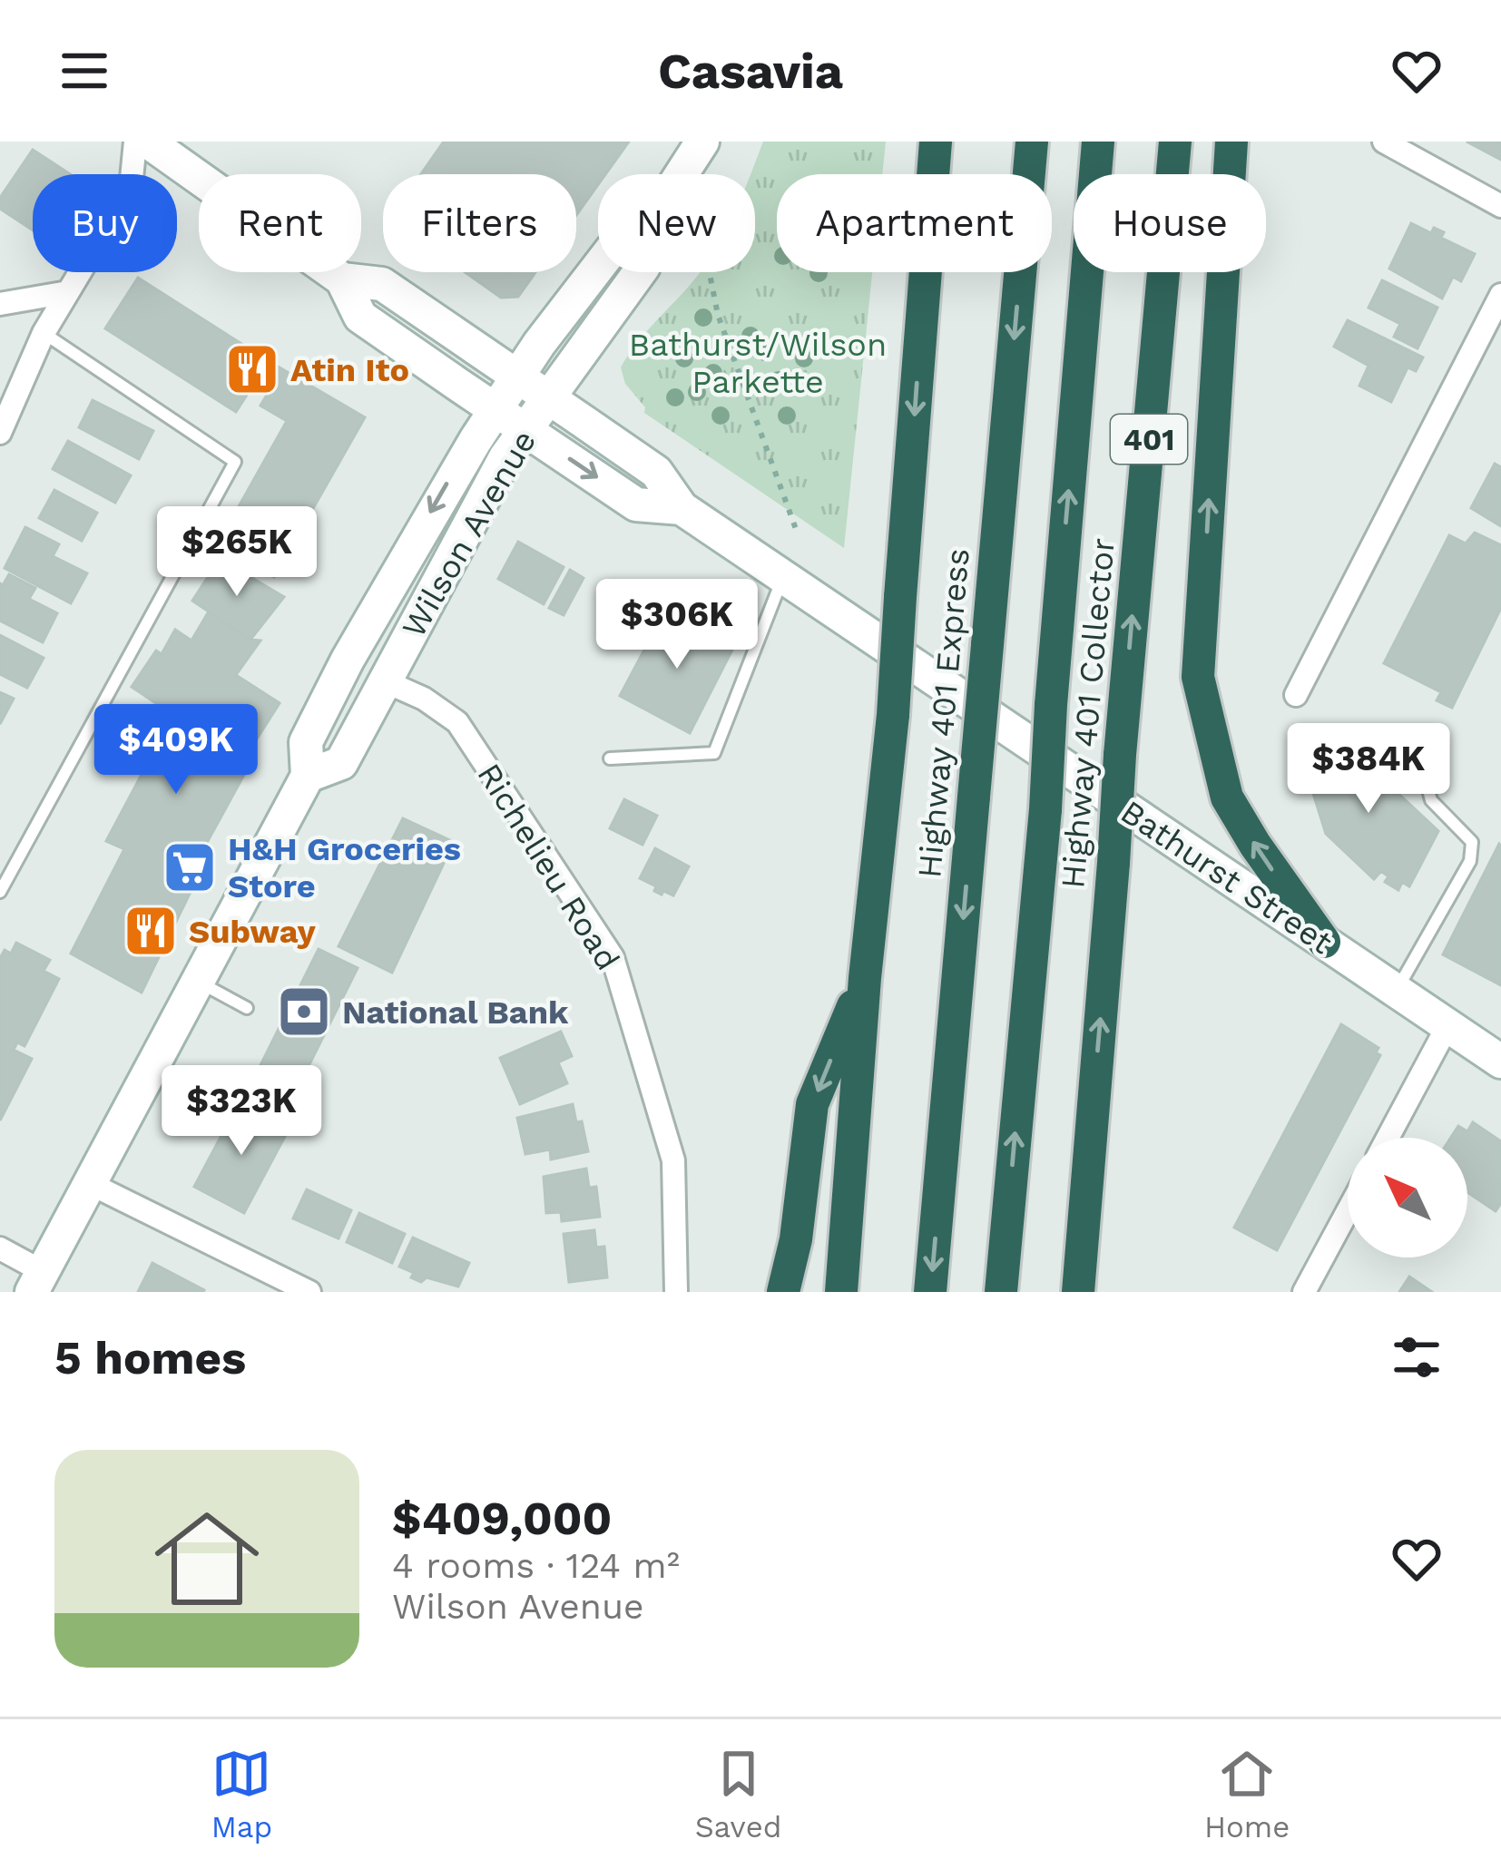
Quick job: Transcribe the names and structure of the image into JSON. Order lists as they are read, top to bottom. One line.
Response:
{"streets":{"highway":["401","Highway 401 Express","Highway 401 Collector"],"main road":["Wilson Avenue","Bathurst Street"],"street":["Richelieu Road"]},"crossings":[["Wilson Avenue","Richelieu Road"],["Wilson Avenue","Bathurst Street"]],"parks":["Bathurst/Wilson Parkette"],"places":{"restaurant":["Atin Ito","Subway"],"supermarket":["H&H Groceries Store"],"bank":["National Bank"]},"north":"top left","page":{"header":"Casavia","chip":["Buy","Rent","Filters","New","Apartment","House"],"price":["$265K","$306K","$409K","$384K","$323K"],"heading":"5 homes","list":[{"name":"$409,000","note":"4 rooms · 124 m² · Wilson Avenue"}],"tabs":["Map","Saved","Home"]}}
